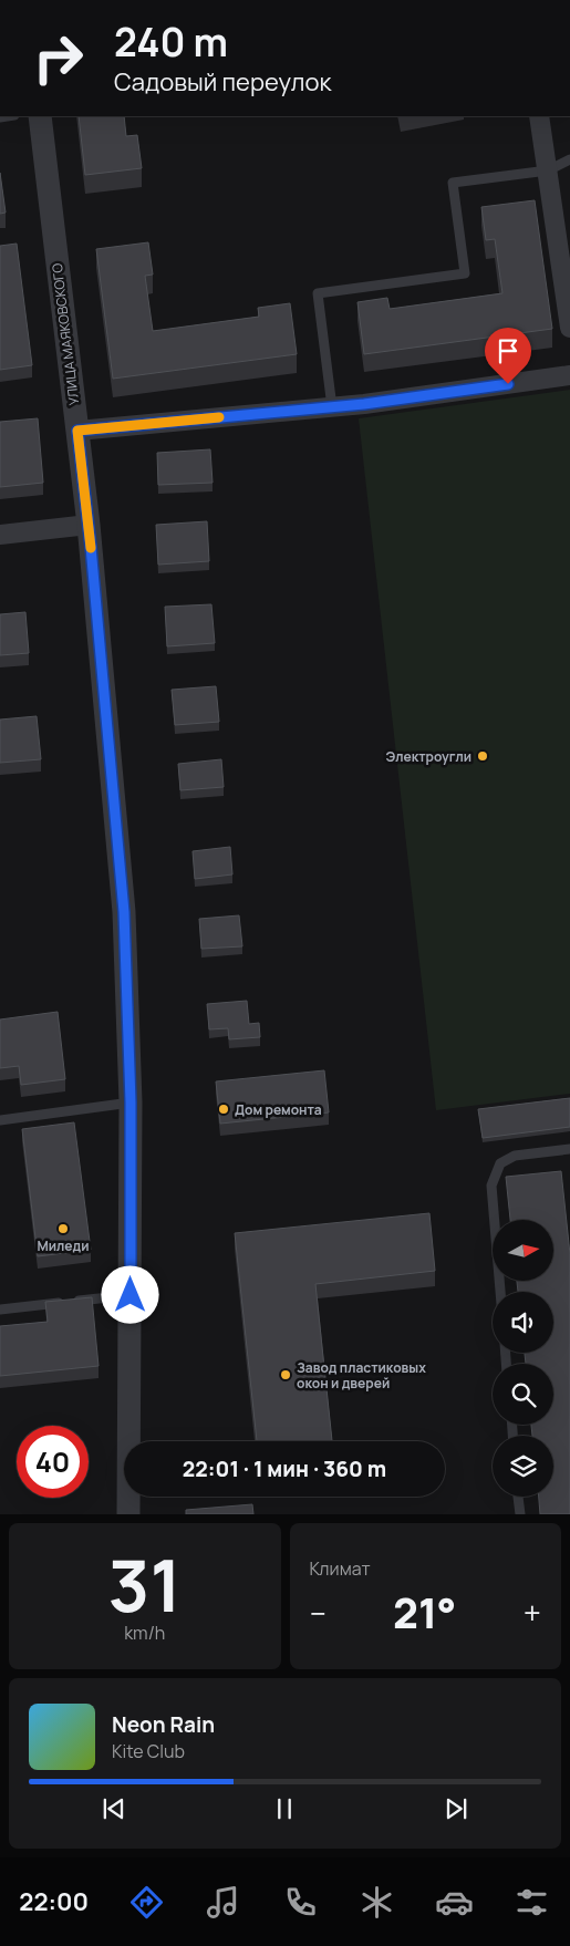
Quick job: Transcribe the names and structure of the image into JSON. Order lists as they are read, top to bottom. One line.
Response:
{"streets":{"street":["УЛИЦА МАЯКОВСКОГО"]},"places":["Электроугли","Дом ремонта","Миледи","Завод пластиковых окон и дверей"],"north":"right","page":{"turn":["240 m","Садовый переулок"],"limit":"40","trip":"22:01 · 1 мин · 360 m","tile":[["31","km/h"],"Климат"],"heat":["−","21°","+"],"song":["Neon Rain","Kite Club"],"tabs":"22:00"}}
